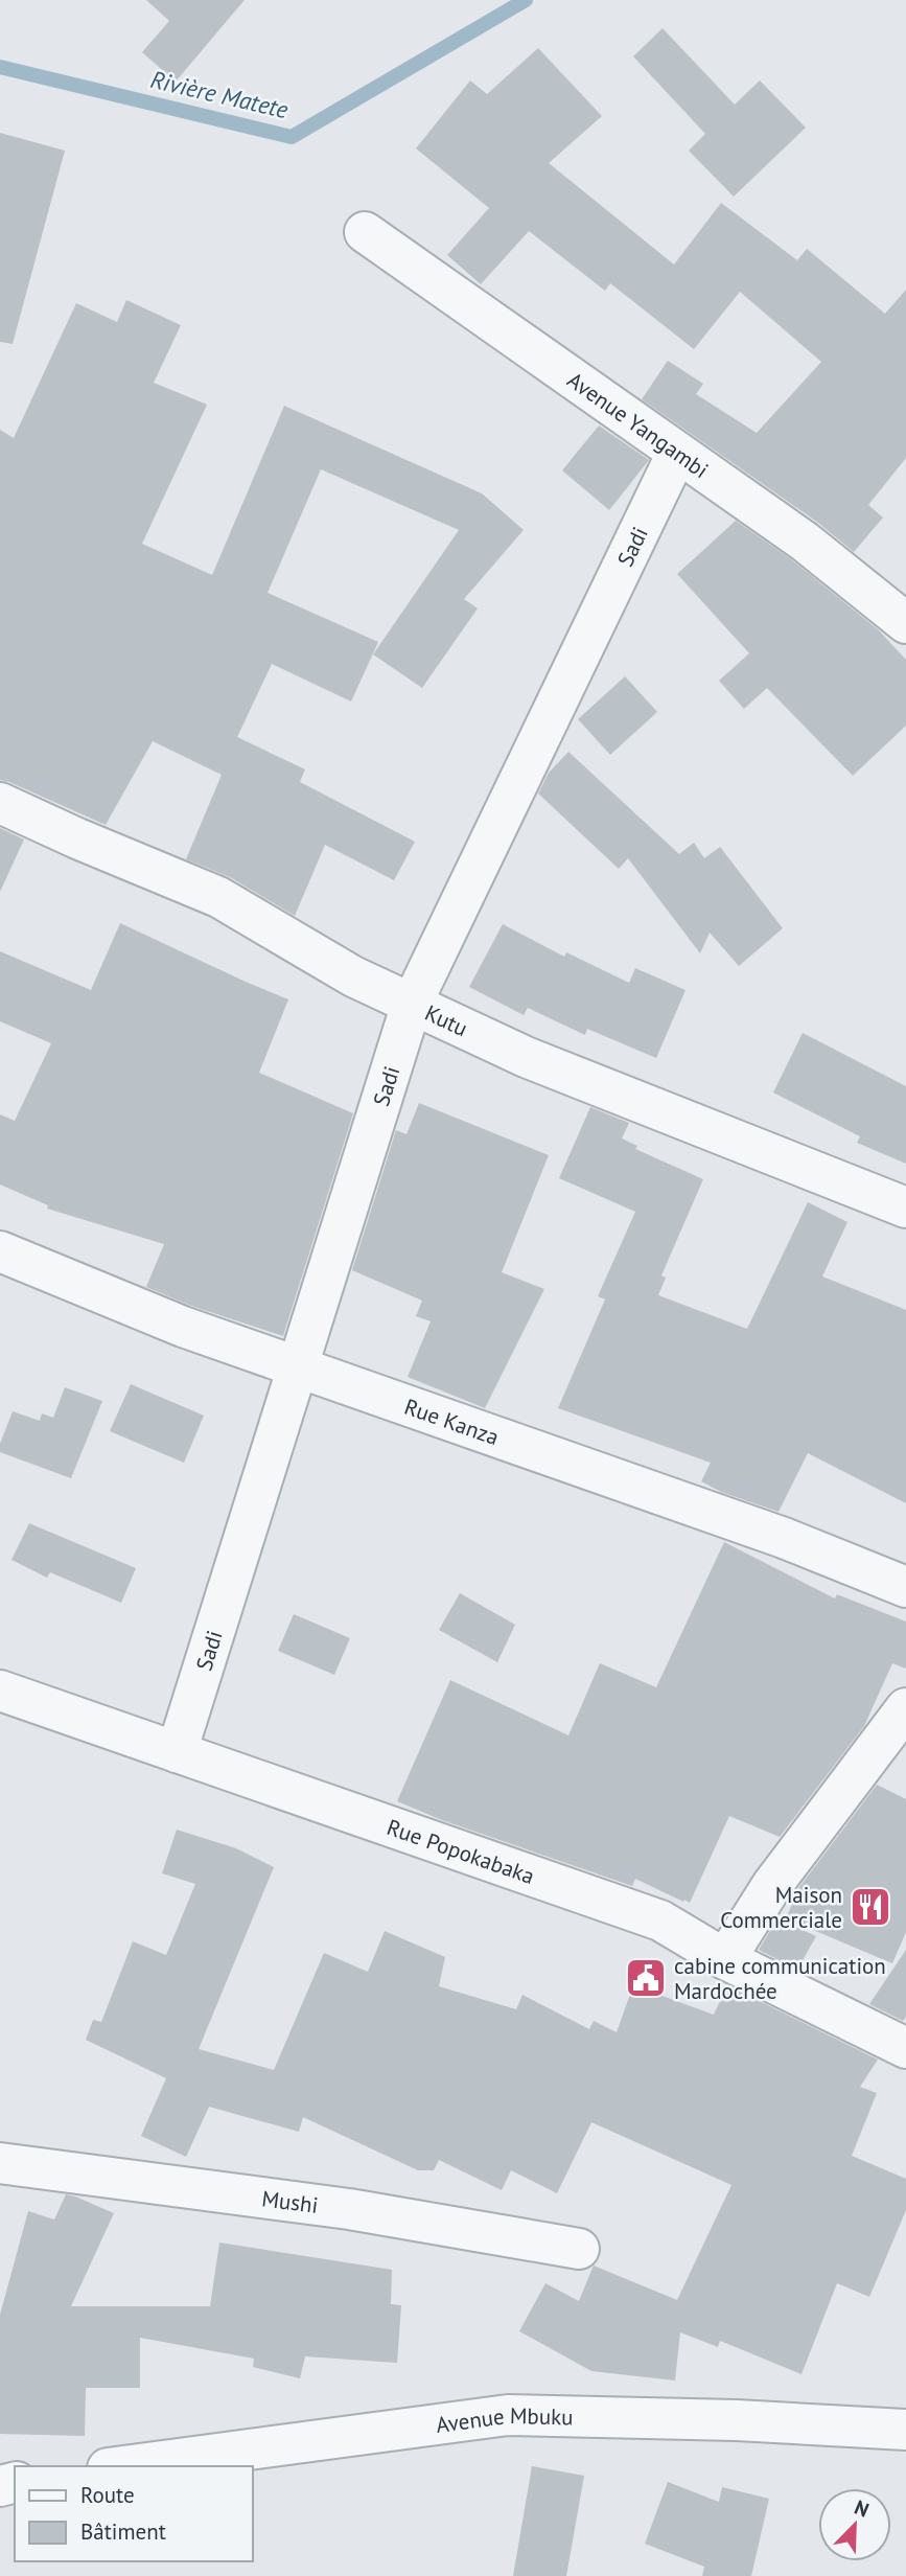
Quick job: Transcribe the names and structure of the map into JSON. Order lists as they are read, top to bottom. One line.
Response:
{"streets":{"street":["Avenue Yangambi","Sadi","Kutu","Rue Kanza","Rue Popokabaka","Mushi","Avenue Mbuku"]},"crossings":[["Avenue Yangambi","Sadi"],["Sadi","Kutu"],["Sadi","Rue Kanza"],["Sadi","Rue Popokabaka"]],"water":["Rivière Matete"],"places":{"restaurant":["Maison Commerciale"],"public building":["cabine communication Mardochée"]},"legend":["Route","Bâtiment"],"north":"top right"}
